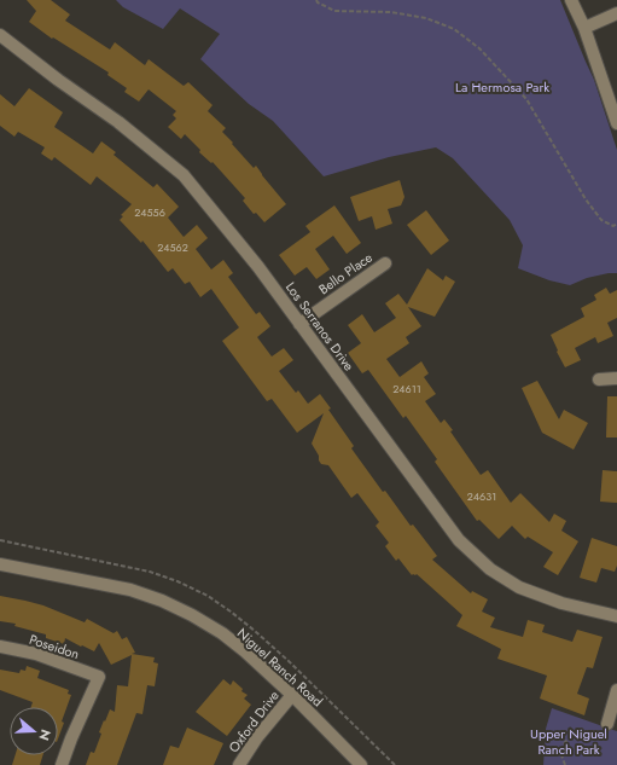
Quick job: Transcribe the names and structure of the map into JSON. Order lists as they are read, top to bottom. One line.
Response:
{"streets":{"street":["Bello Place","Los Serranos Drive","Poseidon","Niguel Ranch Road","Oxford Drive"]},"crossings":[["Bello Place","Los Serranos Drive"],["Niguel Ranch Road","Oxford Drive"]],"parks":["La Hermosa Park","Upper Niguel Ranch Park"],"house_numbers":["24556","24562","24611","24631"],"north":"right"}
